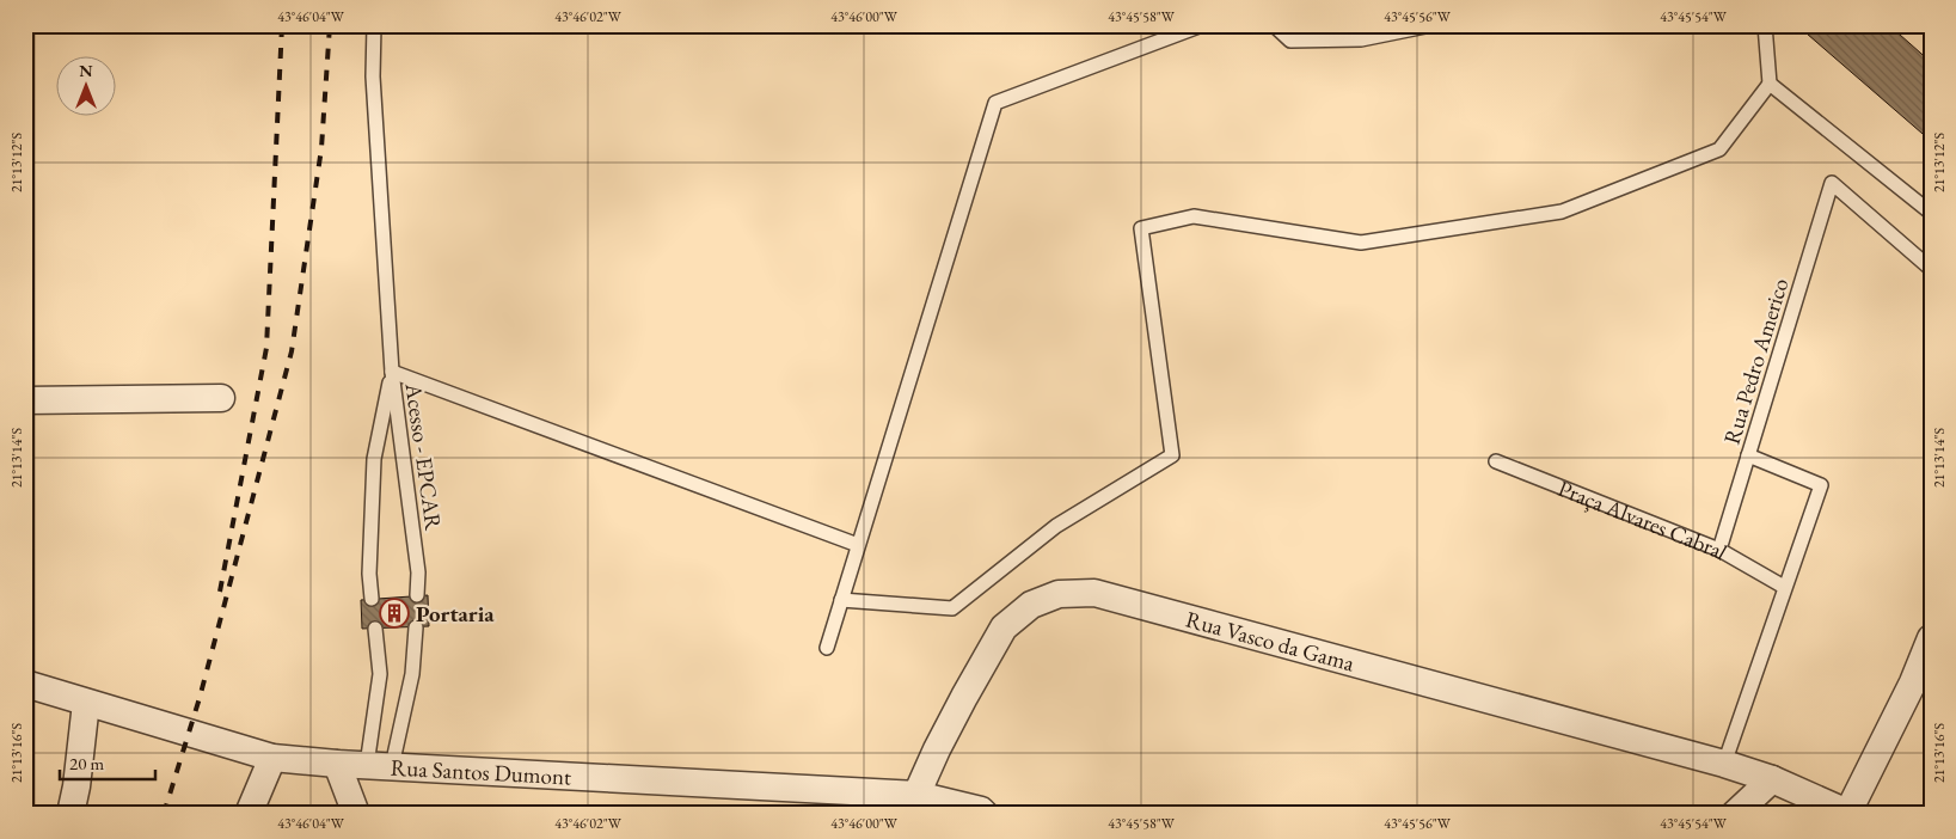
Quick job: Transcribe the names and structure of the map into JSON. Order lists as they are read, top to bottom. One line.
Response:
{"streets":{"street":["Rua Vasco da Gama","Rua Santos Dumont"],"lane":["Rua Pedro Americo","Acesso - EPCAR","Praça Alvares Cabral"]},"crossings":[["Rua Pedro Americo","Praça Alvares Cabral"],["Rua Vasco da Gama","Rua Santos Dumont"]],"places":{"building":["Portaria"]},"scale_bar":"20 m","north":"top","coordinates":["43°46'04\"W","43°46'02\"W","43°46'00\"W","43°45'58\"W","43°45'56\"W","43°45'54\"W","21°13'12\"S","21°13'14\"S","21°13'16\"S"]}
